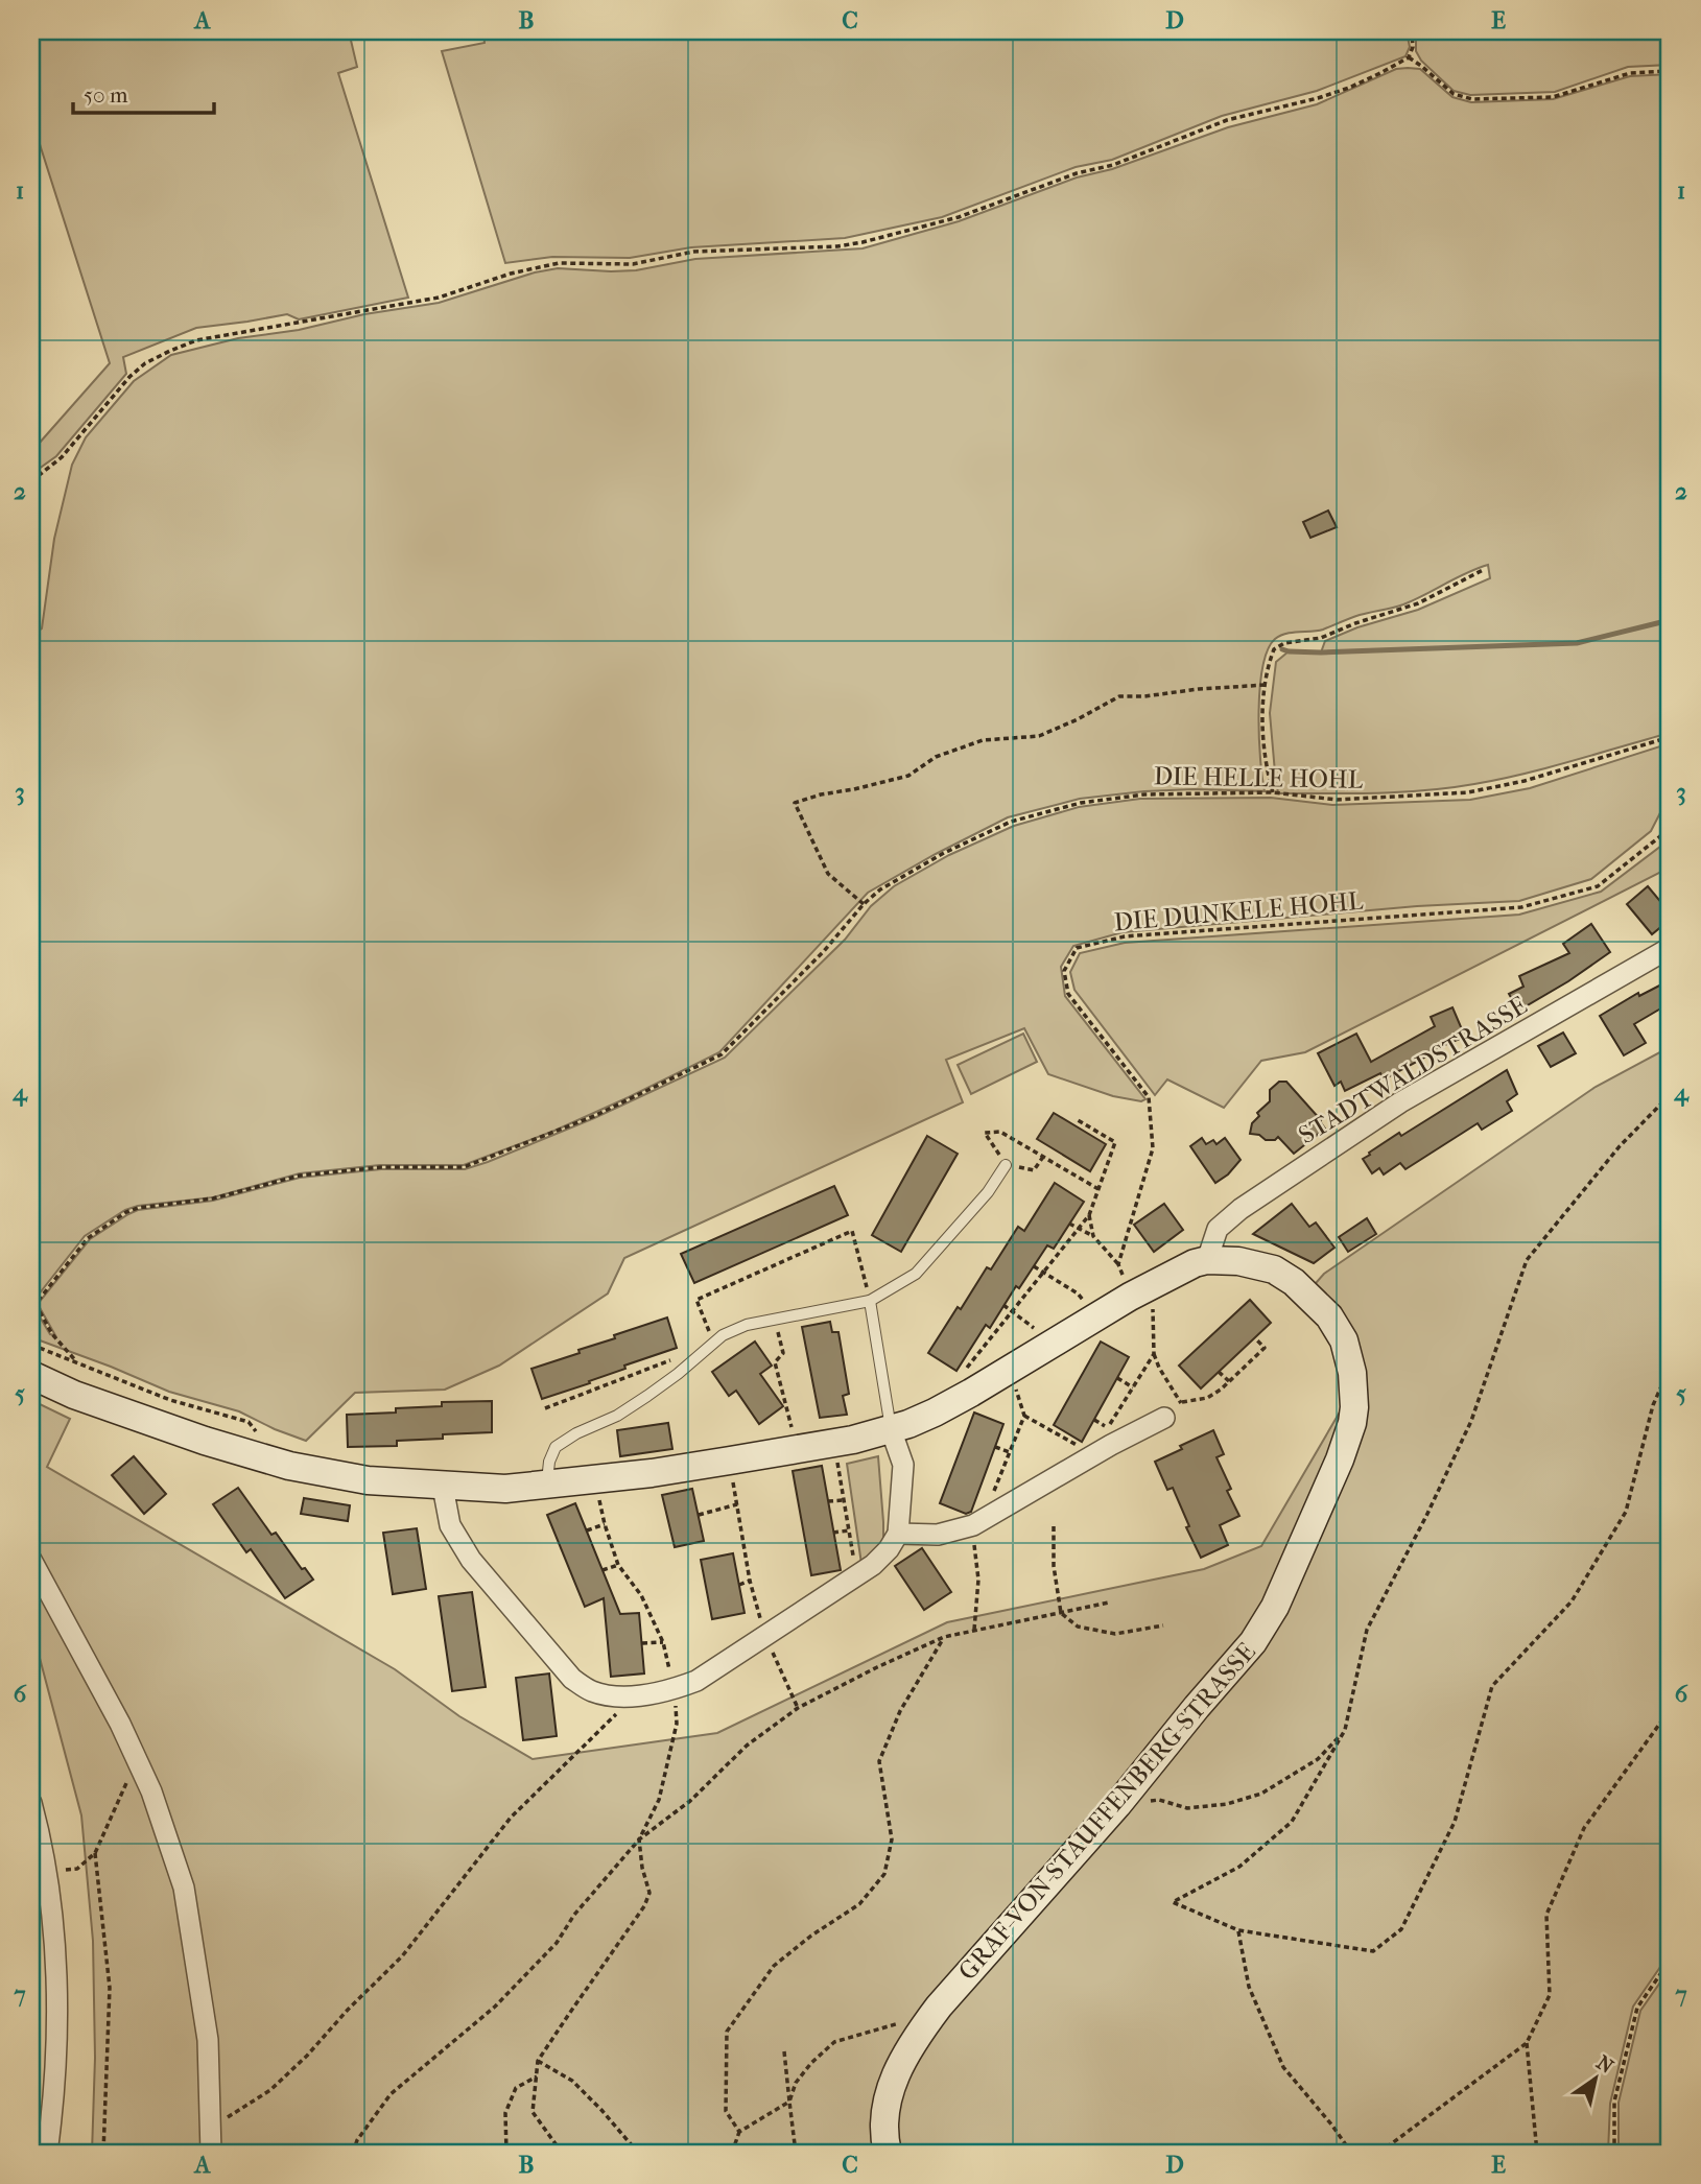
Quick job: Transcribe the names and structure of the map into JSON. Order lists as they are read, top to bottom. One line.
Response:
{"streets":{"street":["STADTWALDSTRASSE","GRAF-VON-STAUFFENBERG-STRASSE"],"path":["DIE HELLE HOHL","DIE DUNKELE HOHL"]},"crossings":[["STADTWALDSTRASSE","GRAF-VON-STAUFFENBERG-STRASSE"]],"scale_bar":"50 m","north":"top right","grid":{"columns":["A","B","C","D","E"],"rows":["1","2","3","4","5","6","7"]}}
